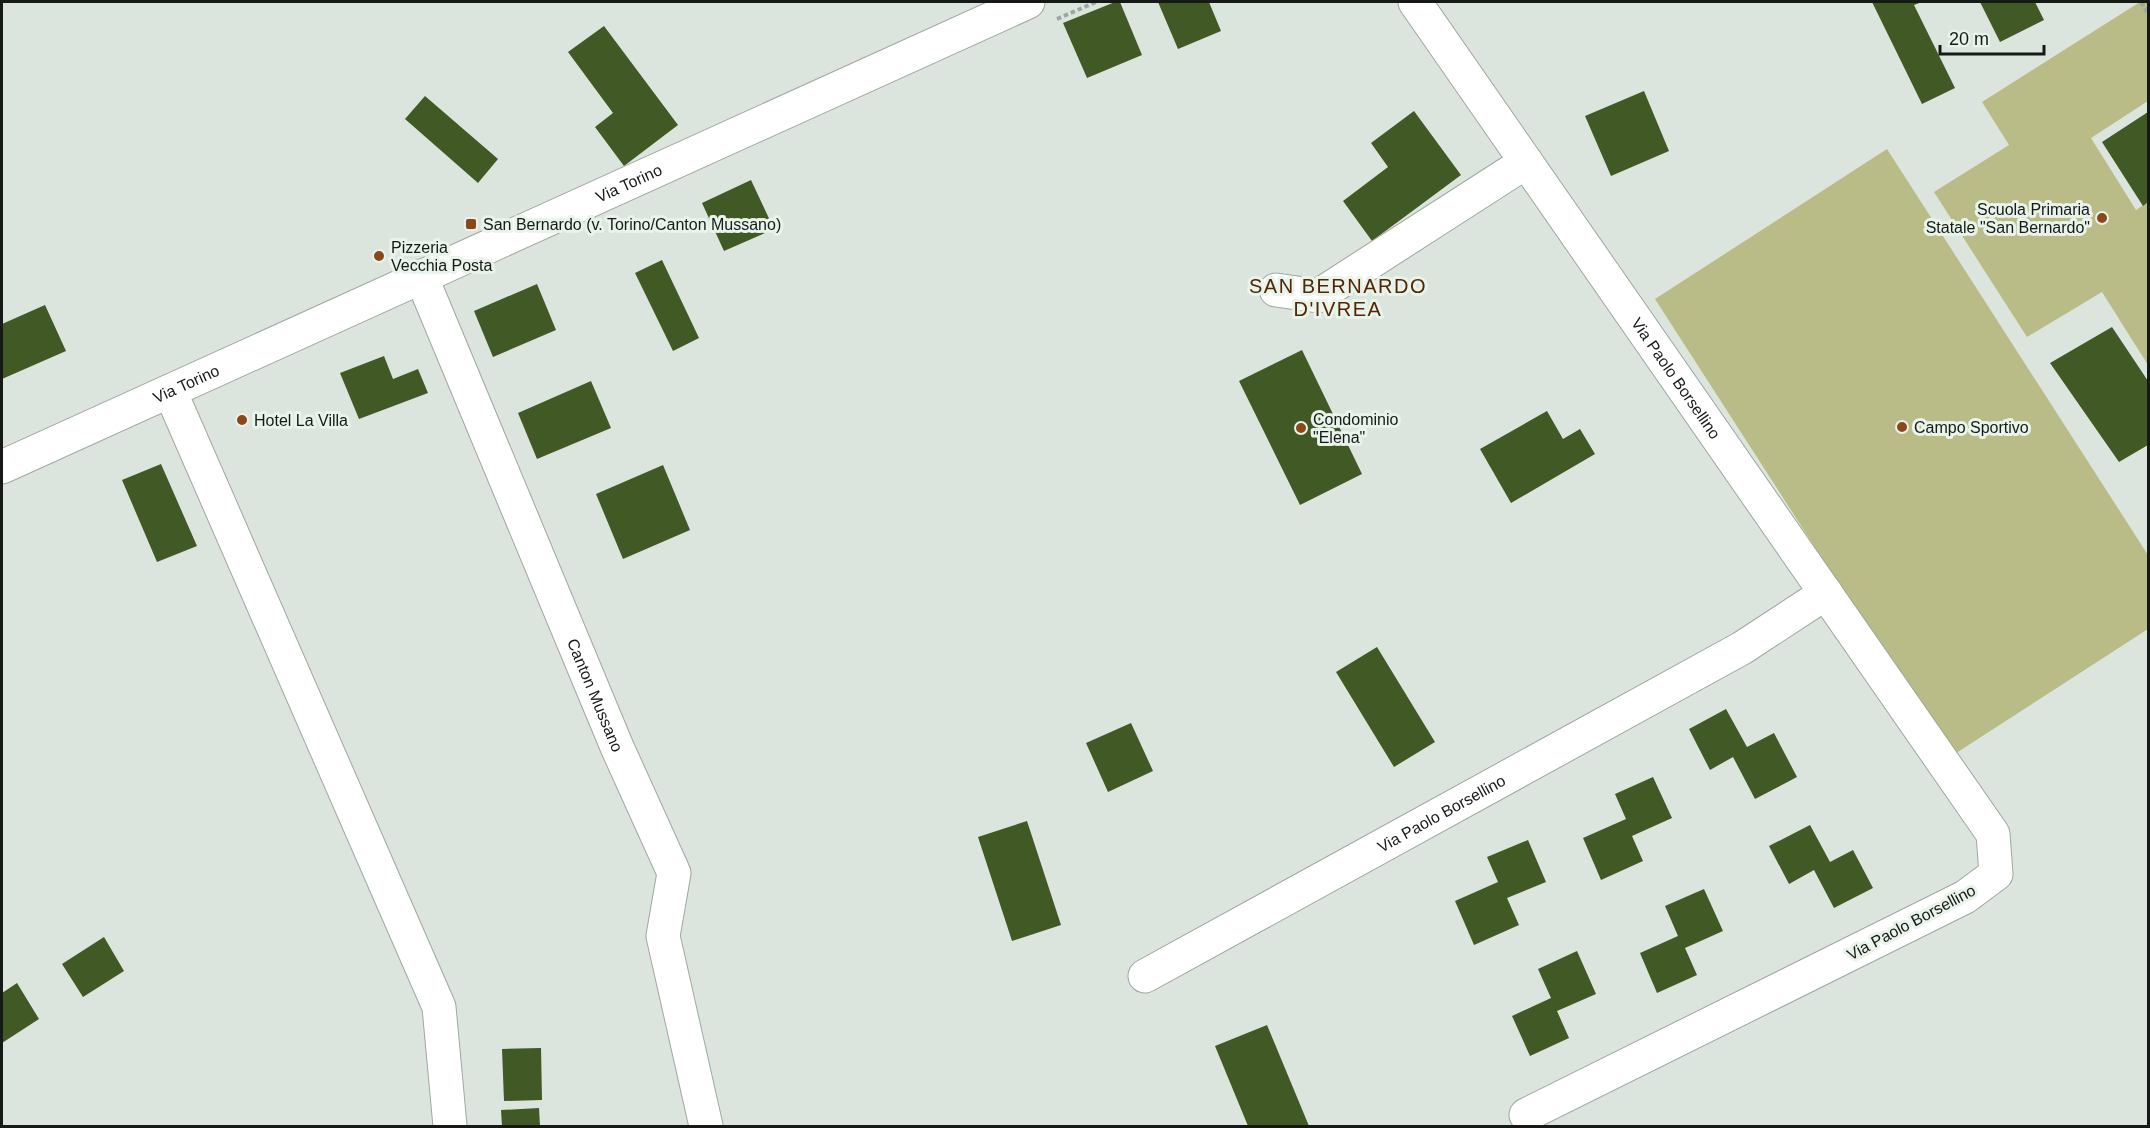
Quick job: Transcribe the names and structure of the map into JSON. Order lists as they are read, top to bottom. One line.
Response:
{"streets":{"street":["Via Torino","Via Paolo Borsellino","Canton Mussano"]},"crossings":[["Via Torino","Canton Mussano"]],"districts":["SAN BERNARDO D'IVREA"],"places":{"other":["Scuola Primaria Statale \"San Bernardo\"","Pizzeria Vecchia Posta","Hotel La Villa","Campo Sportivo","Condominio \"Elena\""],"transit":["San Bernardo (v. Torino/Canton Mussano)"]},"scale_bar":"20 m"}
